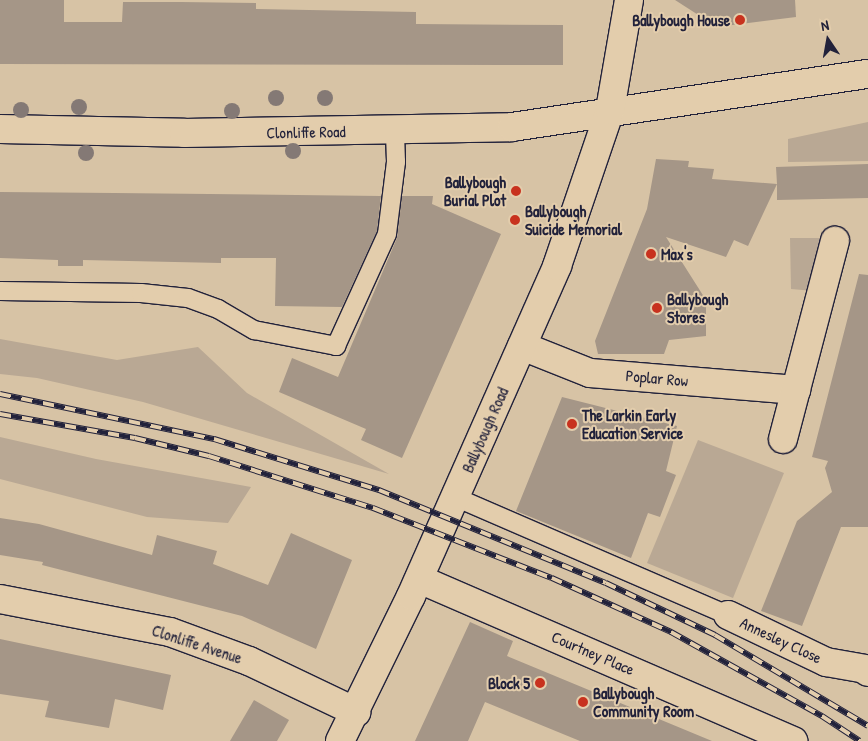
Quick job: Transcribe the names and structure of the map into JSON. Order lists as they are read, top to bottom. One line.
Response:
{"streets":{"main road":["Clonliffe Road","Poplar Row","Ballybough Road","Annesley Close","Clonliffe Avenue","Courtney Place"]},"crossings":[["Clonliffe Road","Ballybough Road"],["Poplar Row","Ballybough Road"],["Ballybough Road","Clonliffe Avenue"],["Ballybough Road","Courtney Place"]],"places":["Ballybough House","Ballybough Burial Plot","Ballybough Suicide Memorial","Max's","Ballybough Stores","The Larkin Early Education Service","Block 5","Ballybough Community Room"],"north":"top"}
